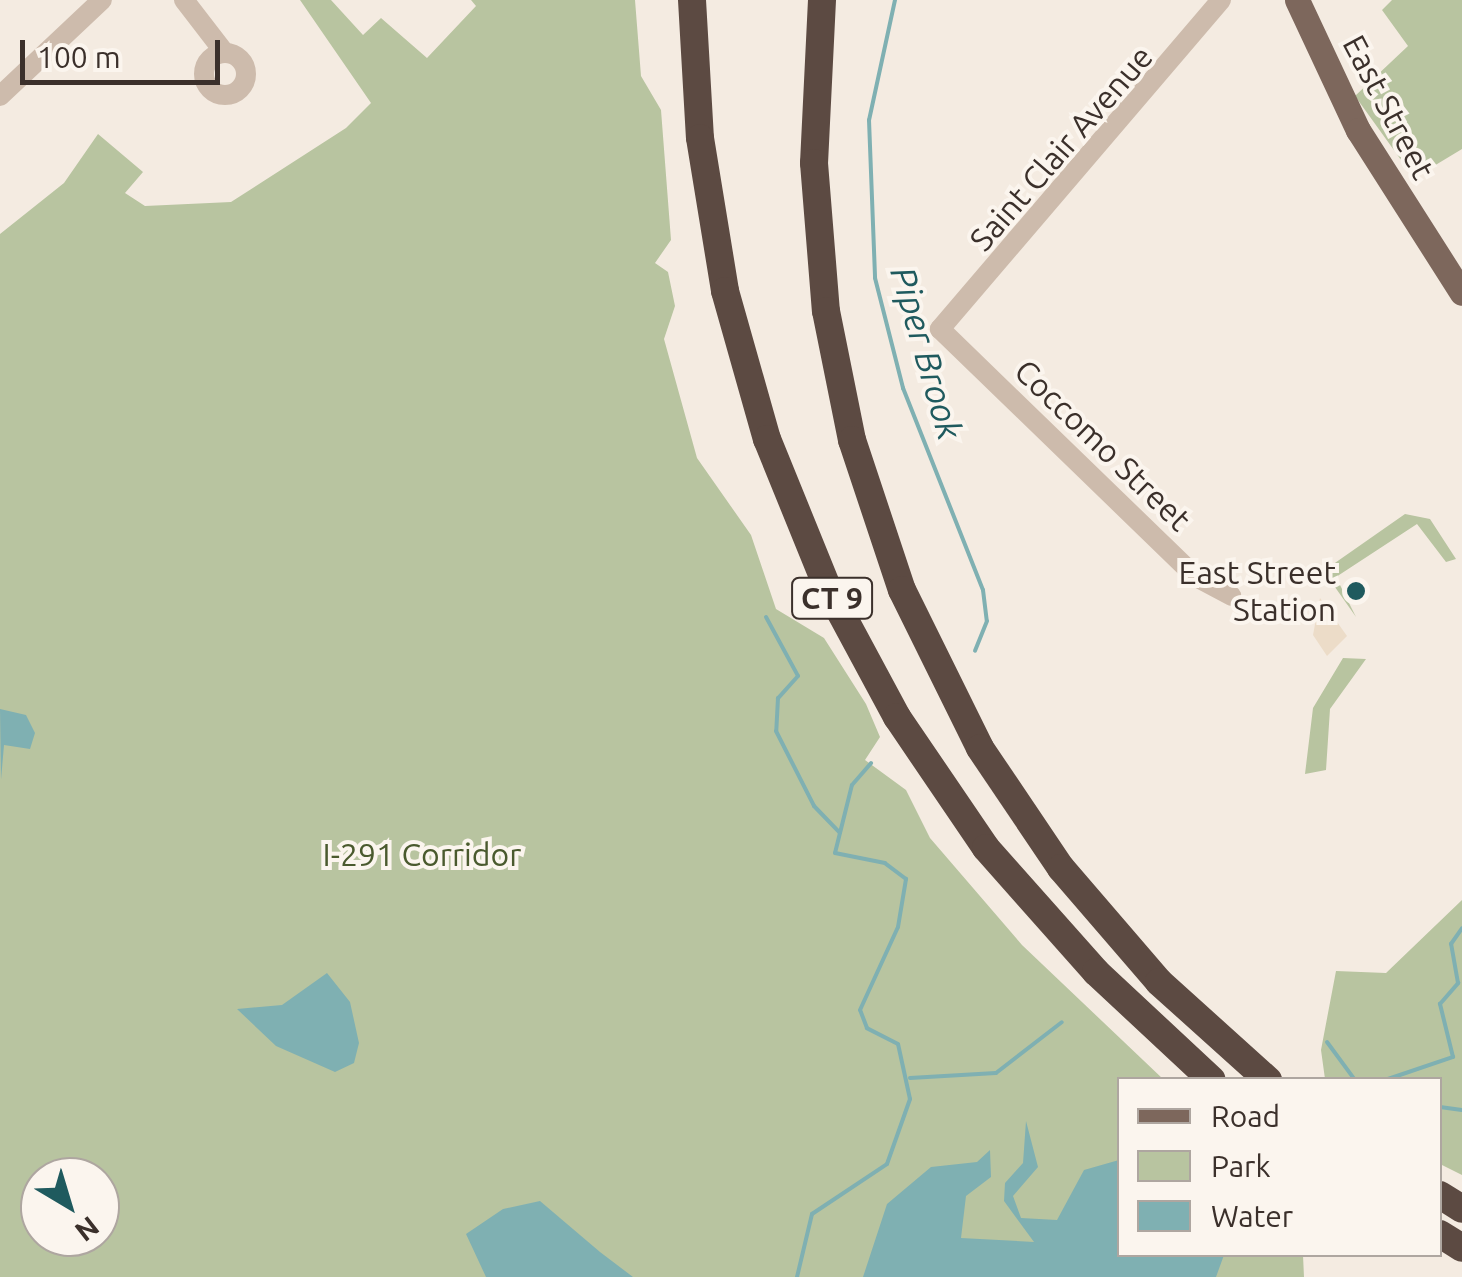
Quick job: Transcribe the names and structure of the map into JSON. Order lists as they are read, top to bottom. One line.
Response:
{"streets":{"highway":["CT 9"],"main road":["East Street"],"street":["Saint Clair Avenue","Coccomo Street"]},"crossings":[["Saint Clair Avenue","Coccomo Street"]],"water":["Piper Brook"],"parks":["I-291 Corridor"],"places":["East Street Station"],"legend":["Road","Park","Water"],"scale_bar":"100 m","north":"bottom right"}
